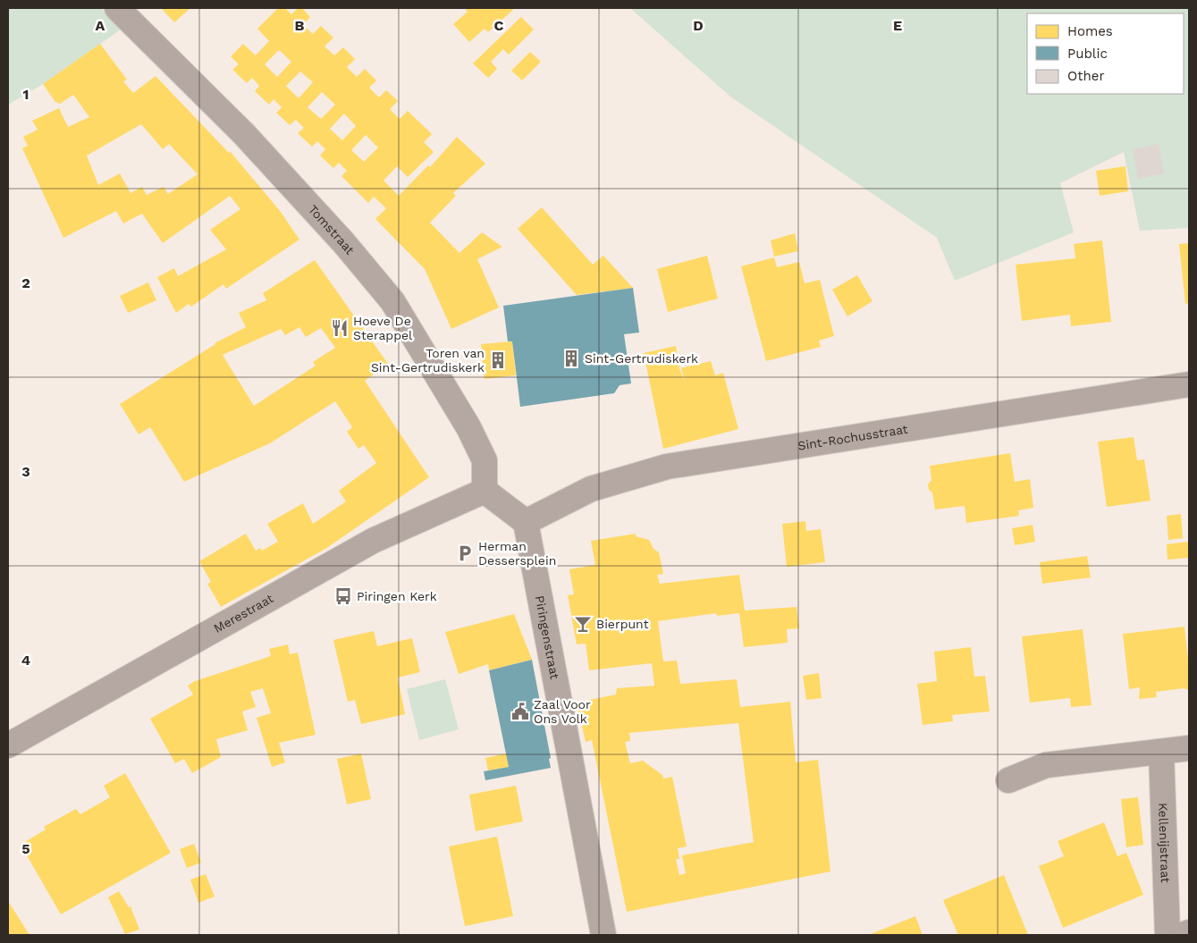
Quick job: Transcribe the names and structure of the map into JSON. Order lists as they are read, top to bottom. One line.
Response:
{"streets":{"street":["Tomstraat","Sint-Rochusstraat","Merestraat","Piringenstraat","Kellenijstraat"]},"crossings":[["Tomstraat","Merestraat"],["Sint-Rochusstraat","Piringenstraat"]],"places":{"restaurant":["Hoeve De Sterappel"],"building":["Sint-Gertrudiskerk","Toren van Sint-Gertrudiskerk"],"parking":["Herman Dessersplein"],"bus stop":["Piringen Kerk"],"bar":["Bierpunt"],"public building":["Zaal Voor Ons Volk"]},"legend":["Homes","Public","Other"],"grid":{"columns":["A","B","C","D","E"],"rows":["1","2","3","4","5"]}}
